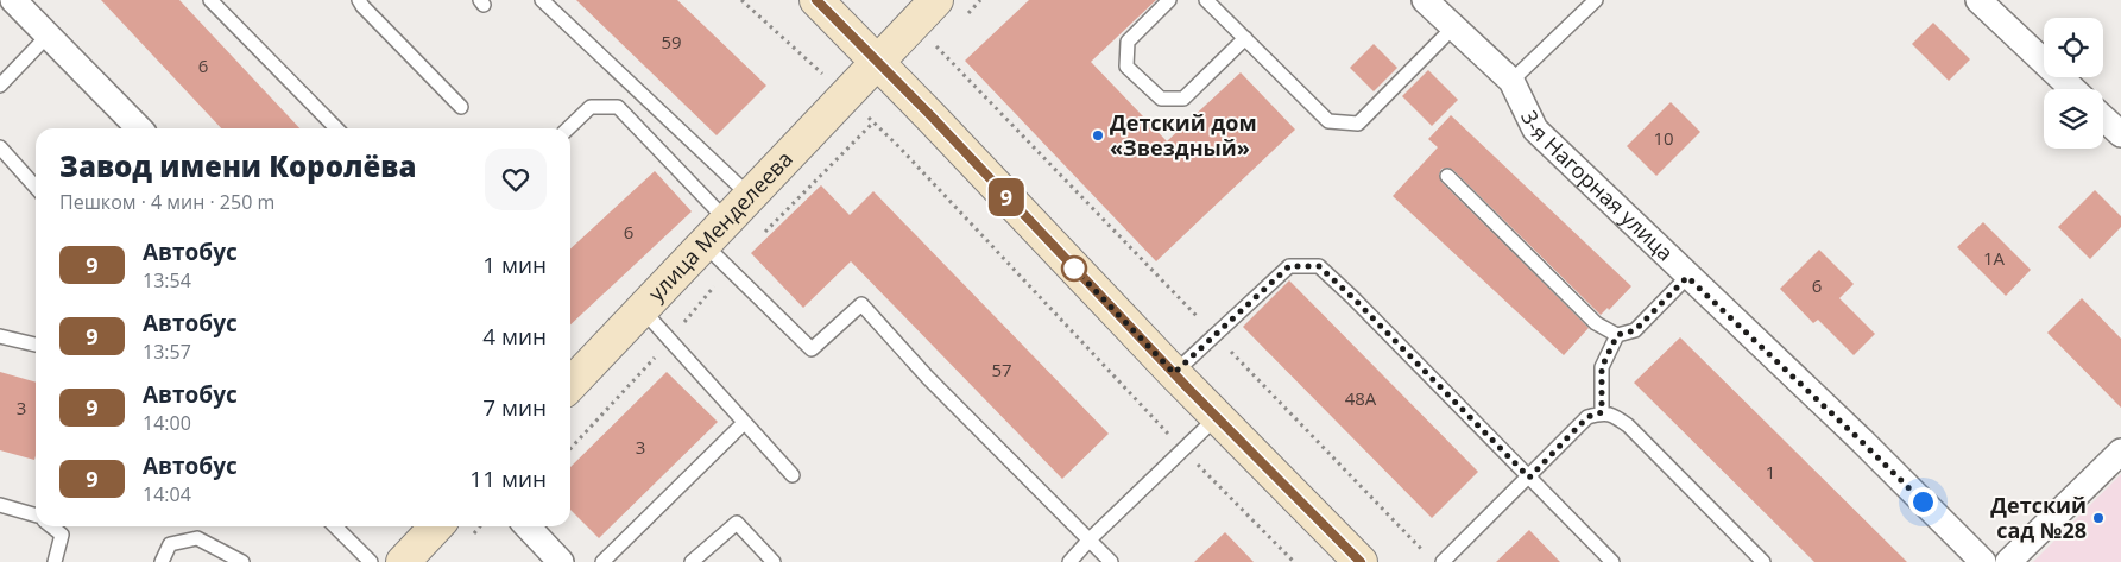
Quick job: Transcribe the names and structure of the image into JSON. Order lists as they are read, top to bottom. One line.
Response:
{"streets":{"main road":["улица Менделеева"],"street":["3-я Нагорная улица"]},"places":["Детский дом «Звездный»","Детский сад №28"],"lines":["bus line 9"],"house_numbers":["59","6","10","6","1А","6","57","48А","3","3","1"],"page":{"on_map":"9","heading":["Завод имени Королёва","Пешком · 4 мин · 250 m"],"list":[{"mark":"9","name":"Автобус","note":"13:54","value":"1 мин"},{"mark":"9","name":"Автобус","note":"13:57","value":"4 мин"},{"mark":"9","name":"Автобус","note":"14:00","value":"7 мин"},{"mark":"9","name":"Автобус","note":"14:04","value":"11 мин"}]}}
